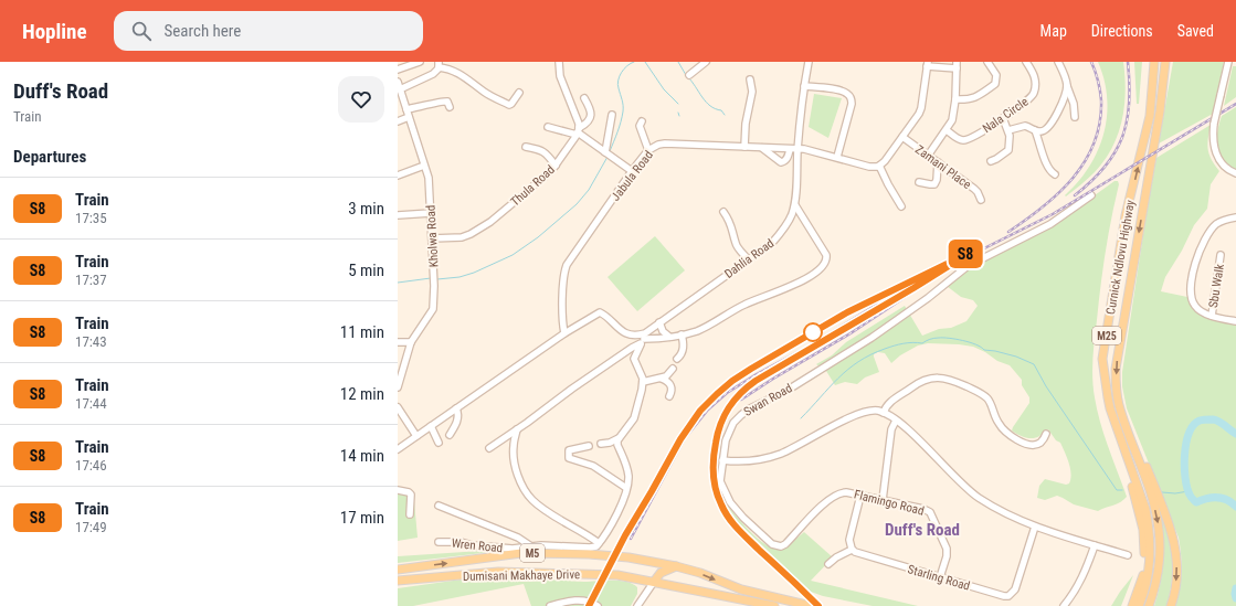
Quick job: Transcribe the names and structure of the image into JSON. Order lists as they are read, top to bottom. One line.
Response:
{"streets":{"main road":["Curnick Ndlovu Highway","M25","M5","Dumisani Makhaye Drive"],"street":["Nala Circle","Zamani Place","Jabula Road","Thula Road","Kholwa Road","Dahlia Road","Sbu Walk","Swan Road","Flamingo Road","Wren Road","Starling Road"]},"crossings":[["Jabula Road","Dahlia Road"],["Thula Road","Kholwa Road"],["Swan Road","Flamingo Road"],["Flamingo Road","Starling Road"]],"districts":["Duff's Road"],"page":{"header":"Hopline","search":"Search here","nav":["Map","Directions","Saved"],"heading":[["Duff's Road","Train"],"Departures"],"on_map":"S8","list":[{"mark":"S8","name":"Train","note":"17:35","value":"3 min"},{"mark":"S8","name":"Train","note":"17:37","value":"5 min"},{"mark":"S8","name":"Train","note":"17:43","value":"11 min"},{"mark":"S8","name":"Train","note":"17:44","value":"12 min"},{"mark":"S8","name":"Train","note":"17:46","value":"14 min"},{"mark":"S8","name":"Train","note":"17:49","value":"17 min"}]}}
